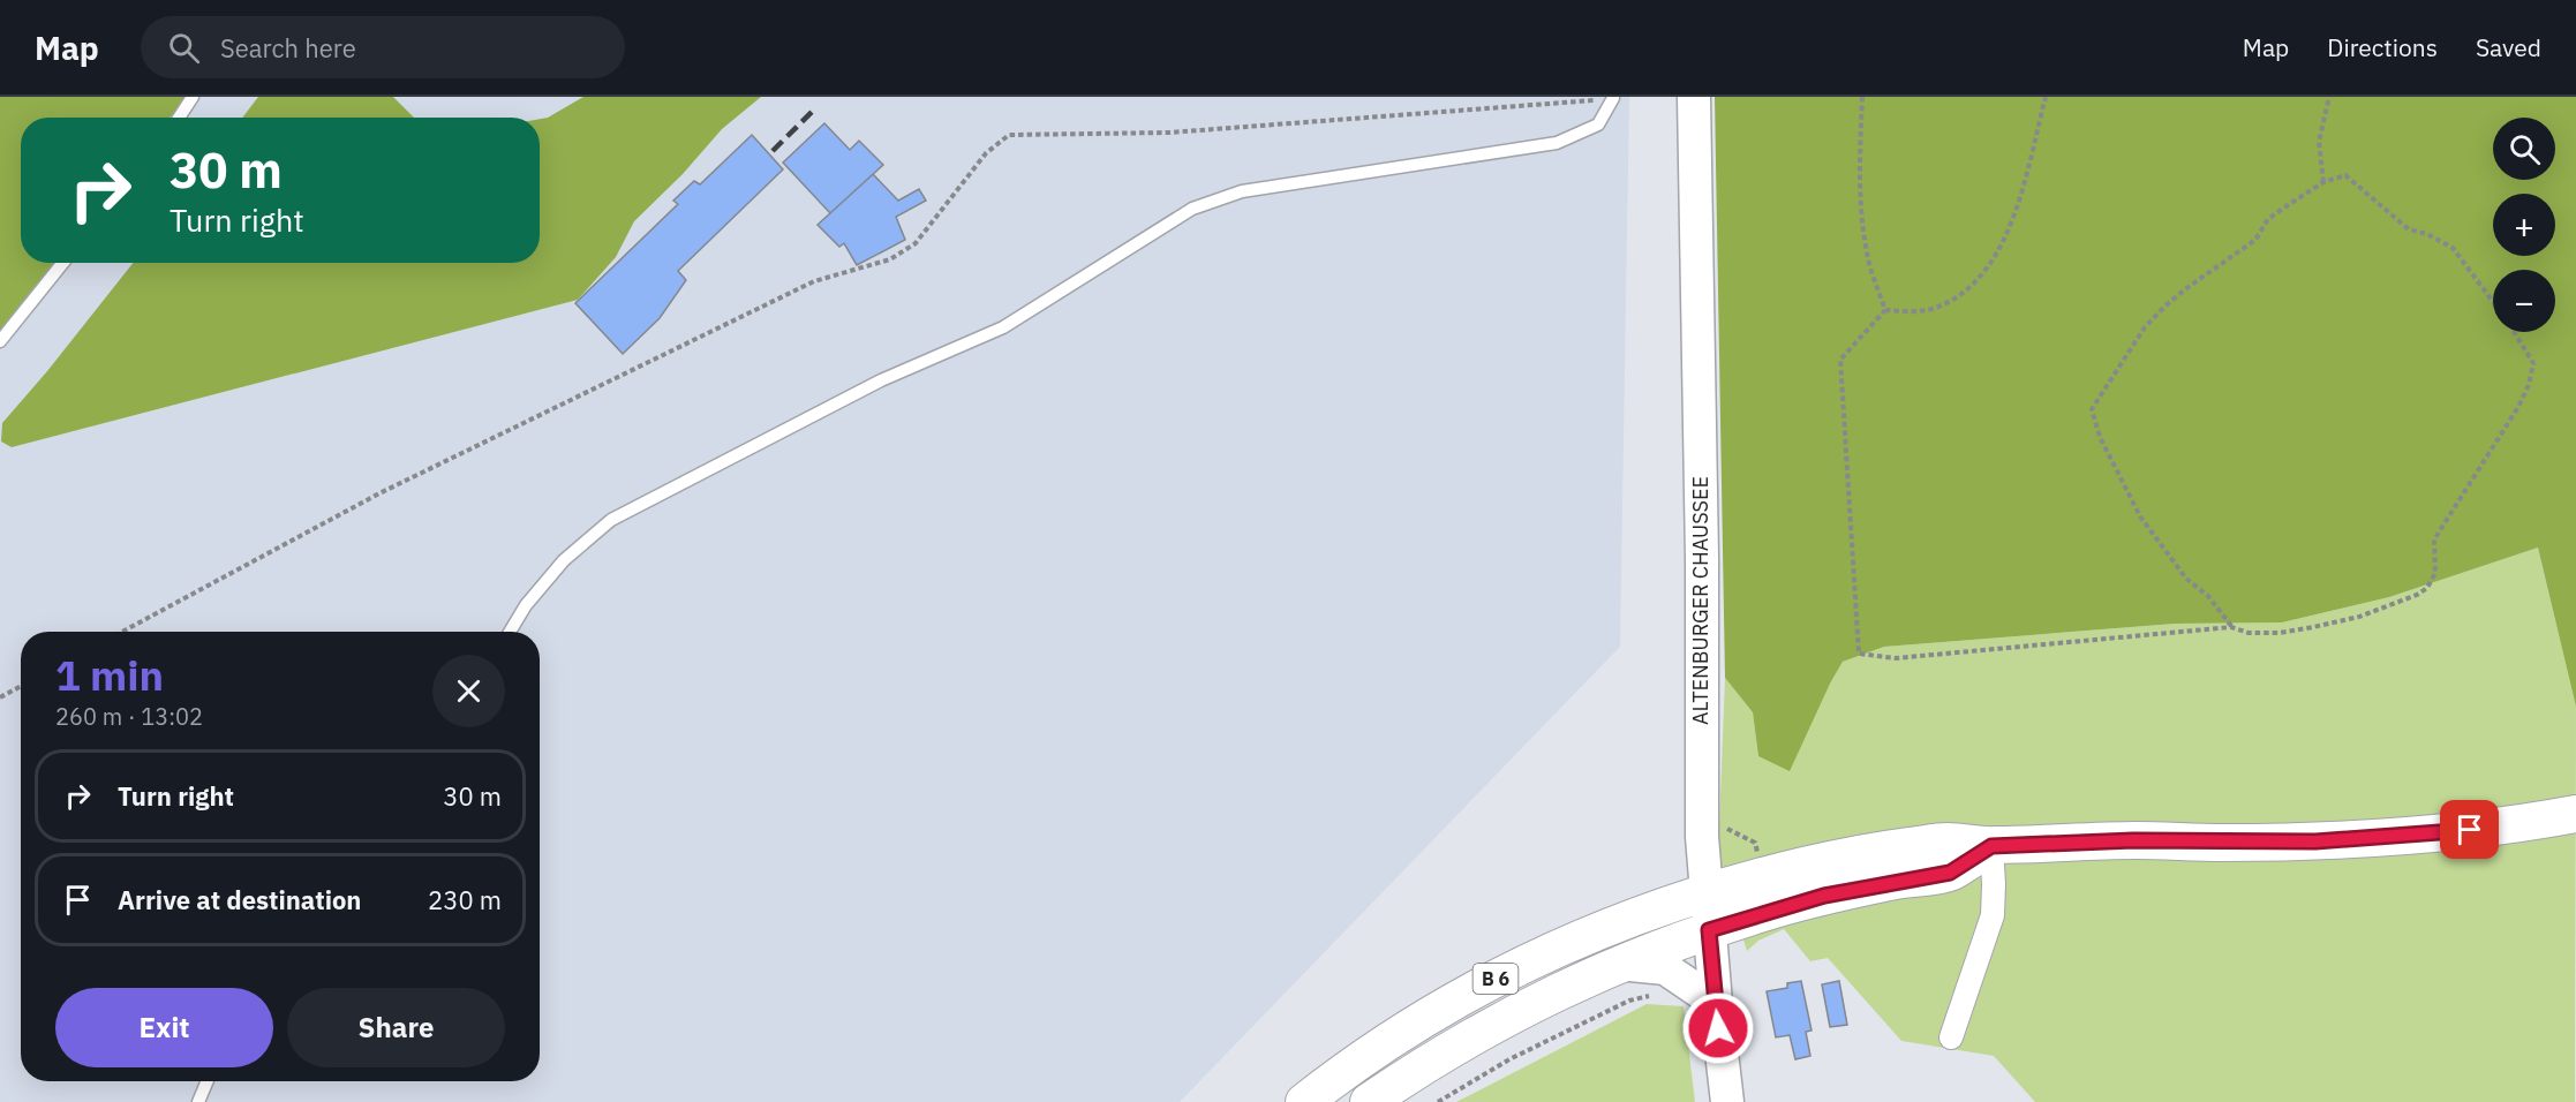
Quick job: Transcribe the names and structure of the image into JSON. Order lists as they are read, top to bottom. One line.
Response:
{"streets":{"main road":["ALTENBURGER CHAUSSEE","B 6"]},"crossings":[["ALTENBURGER CHAUSSEE","B 6"]],"page":{"header":"Map","search":"Search here","nav":["Map","Directions","Saved"],"map_buttons":["+","−"],"turn":["30 m","Turn right"],"heading":["1 min","260 m · 13:02"],"list":[{"name":"Turn right","value":"30 m"},{"name":"Arrive at destination","value":"230 m"}],"buttons":["Exit","Share"]}}
